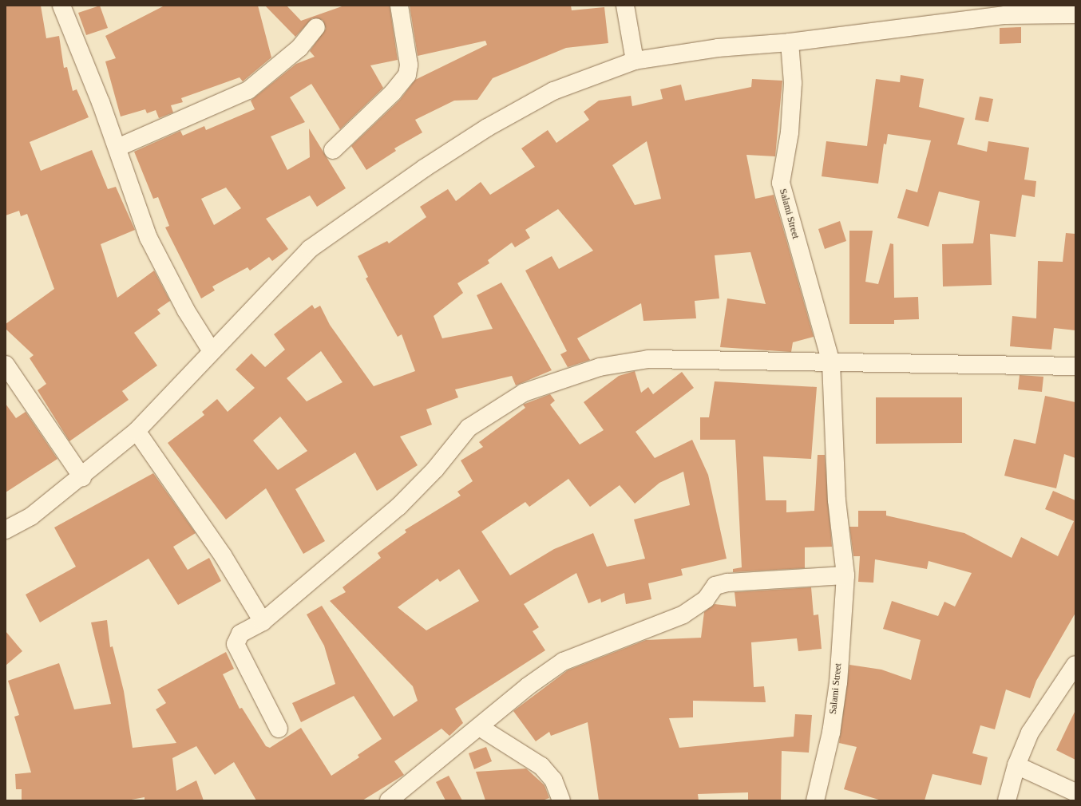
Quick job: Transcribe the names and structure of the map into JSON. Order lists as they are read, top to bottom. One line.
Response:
{"streets":{"street":["Salami Street"]}}
